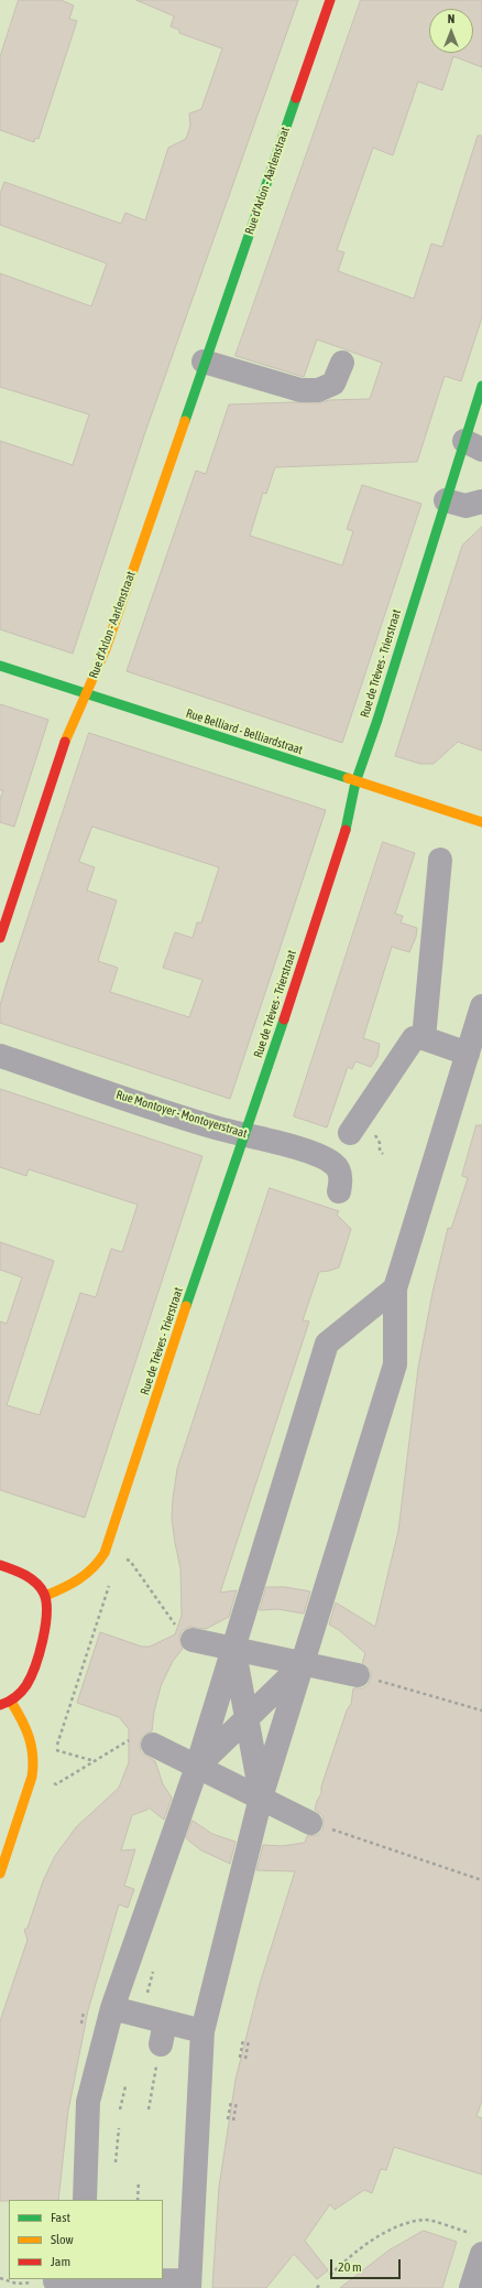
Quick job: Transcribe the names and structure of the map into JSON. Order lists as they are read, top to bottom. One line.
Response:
{"streets":{"street":["Rue d'Arlon - Aarlenstraat","Rue de Trèves - Trierstraat","Rue Belliard - Belliardstraat","Rue Montoyer - Montoyerstraat"]},"crossings":[["Rue d'Arlon - Aarlenstraat","Rue Belliard - Belliardstraat"],["Rue de Trèves - Trierstraat","Rue Belliard - Belliardstraat"],["Rue de Trèves - Trierstraat","Rue Montoyer - Montoyerstraat"]],"legend":["Fast","Slow","Jam"],"scale_bar":"20 m","north":"top"}
